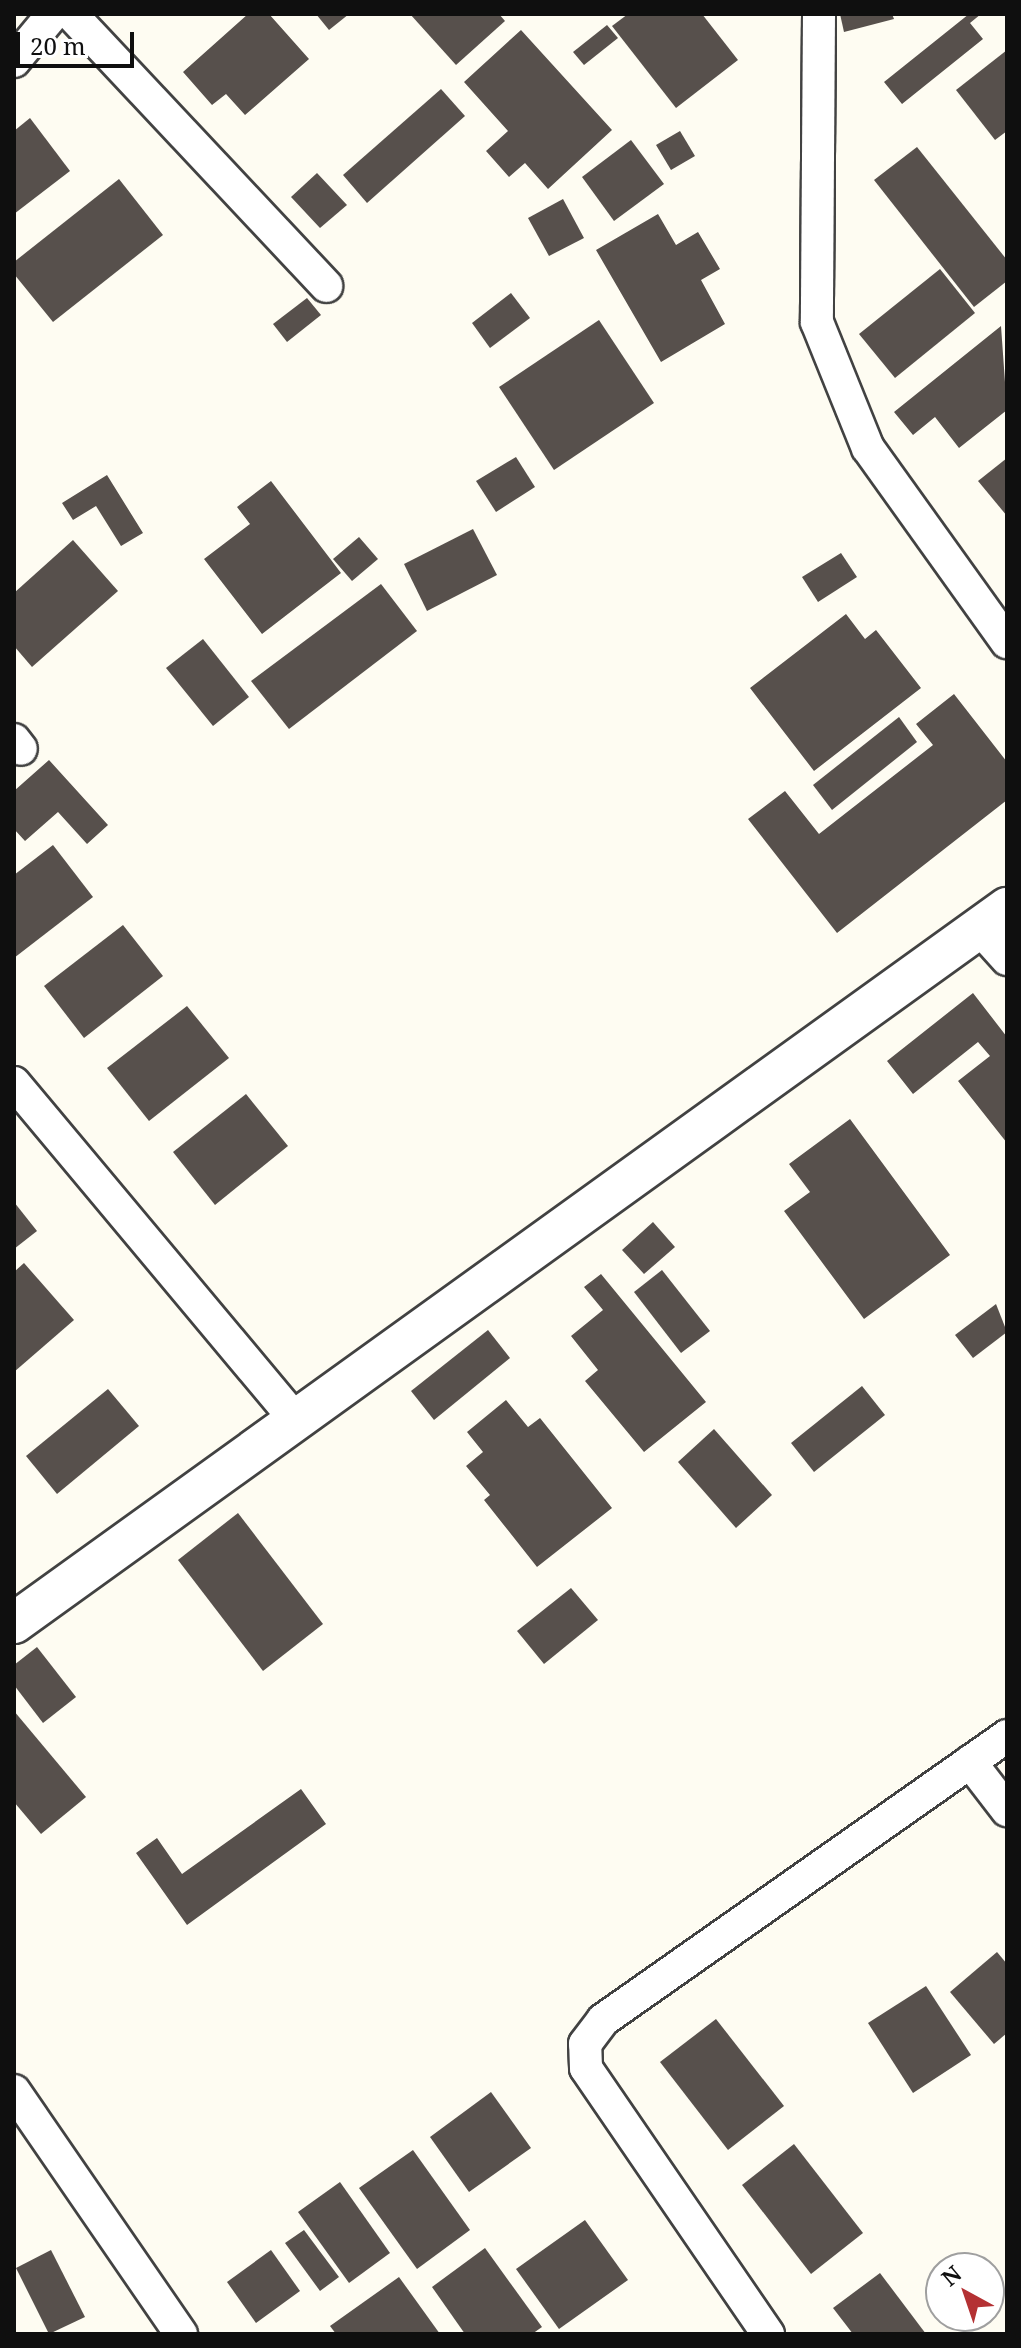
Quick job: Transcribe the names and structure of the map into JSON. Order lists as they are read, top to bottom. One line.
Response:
{"scale_bar":"20 m","north":"top left"}
